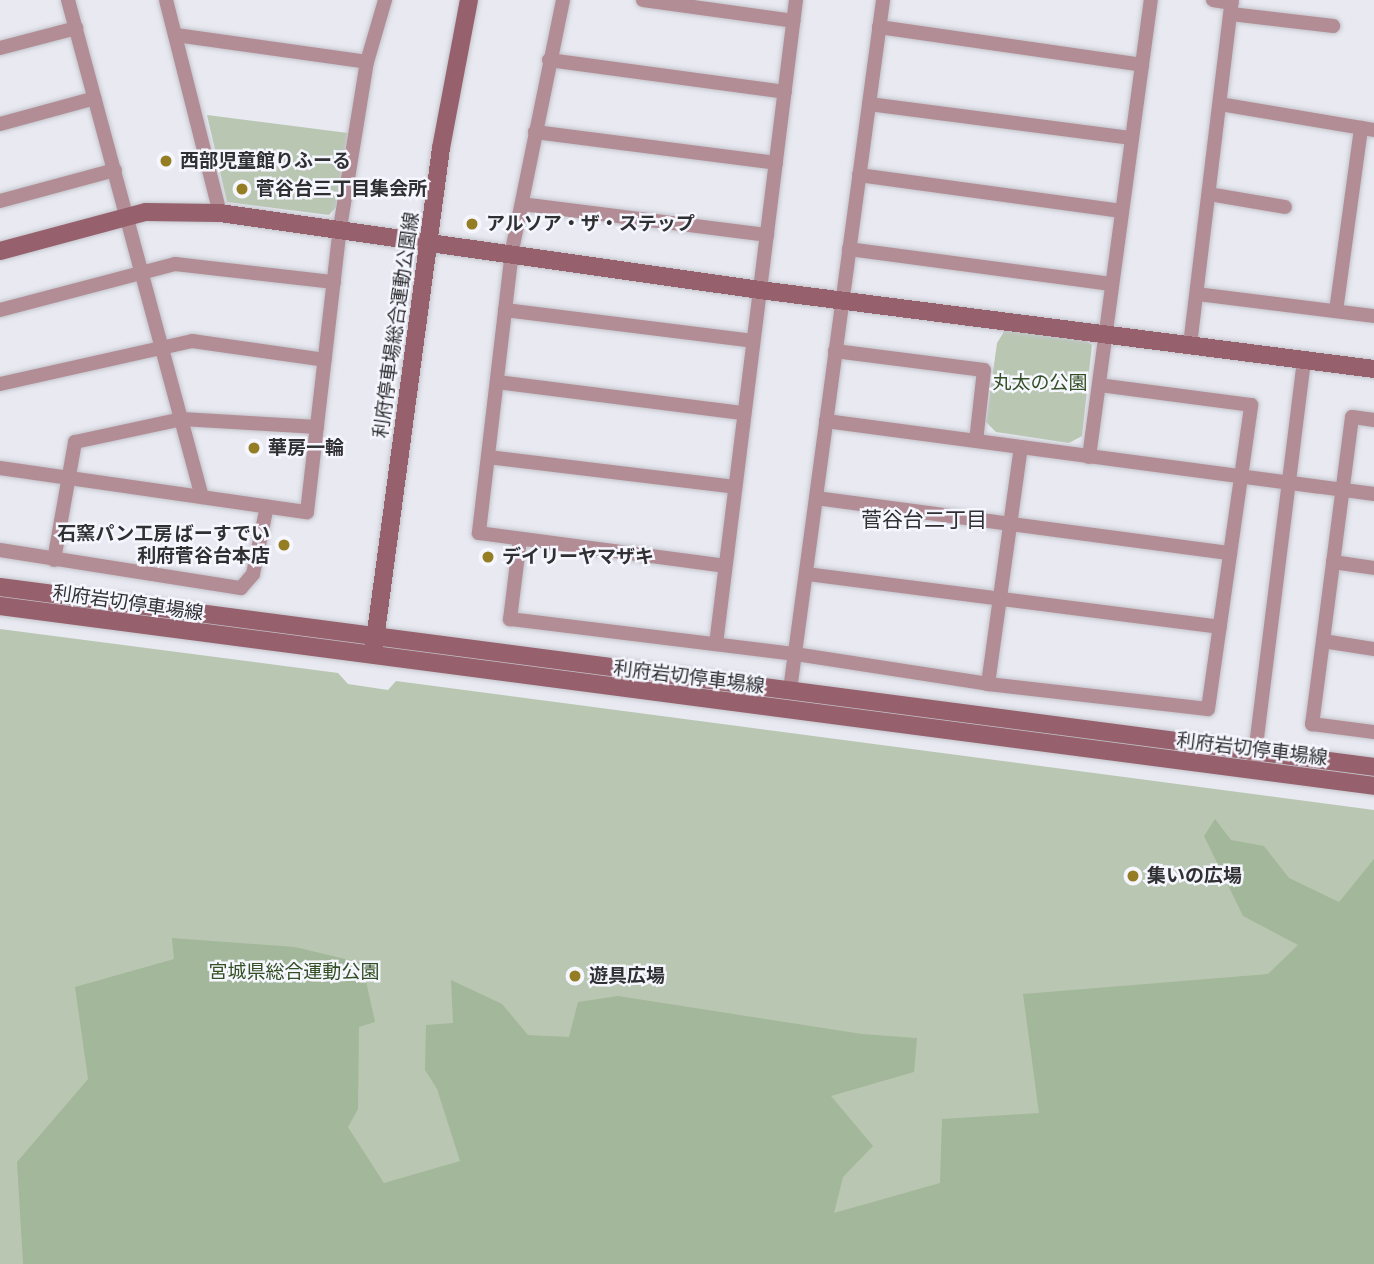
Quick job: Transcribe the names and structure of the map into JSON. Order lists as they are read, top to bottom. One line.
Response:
{"streets":{"main road":["利府停車場総合運動公園線","利府岩切停車場線"]},"crossings":[["利府停車場総合運動公園線","利府岩切停車場線"]],"districts":["菅谷台二丁目"],"parks":["丸太の公園","宮城県総合運動公園"],"places":["西部児童館りふーる","菅谷台三丁目集会所","アルソア・ザ・ステップ","華房一輪","石窯パン工房 ばーすでい 利府菅谷台本店","デイリーヤマザキ","集いの広場","遊具広場"]}
